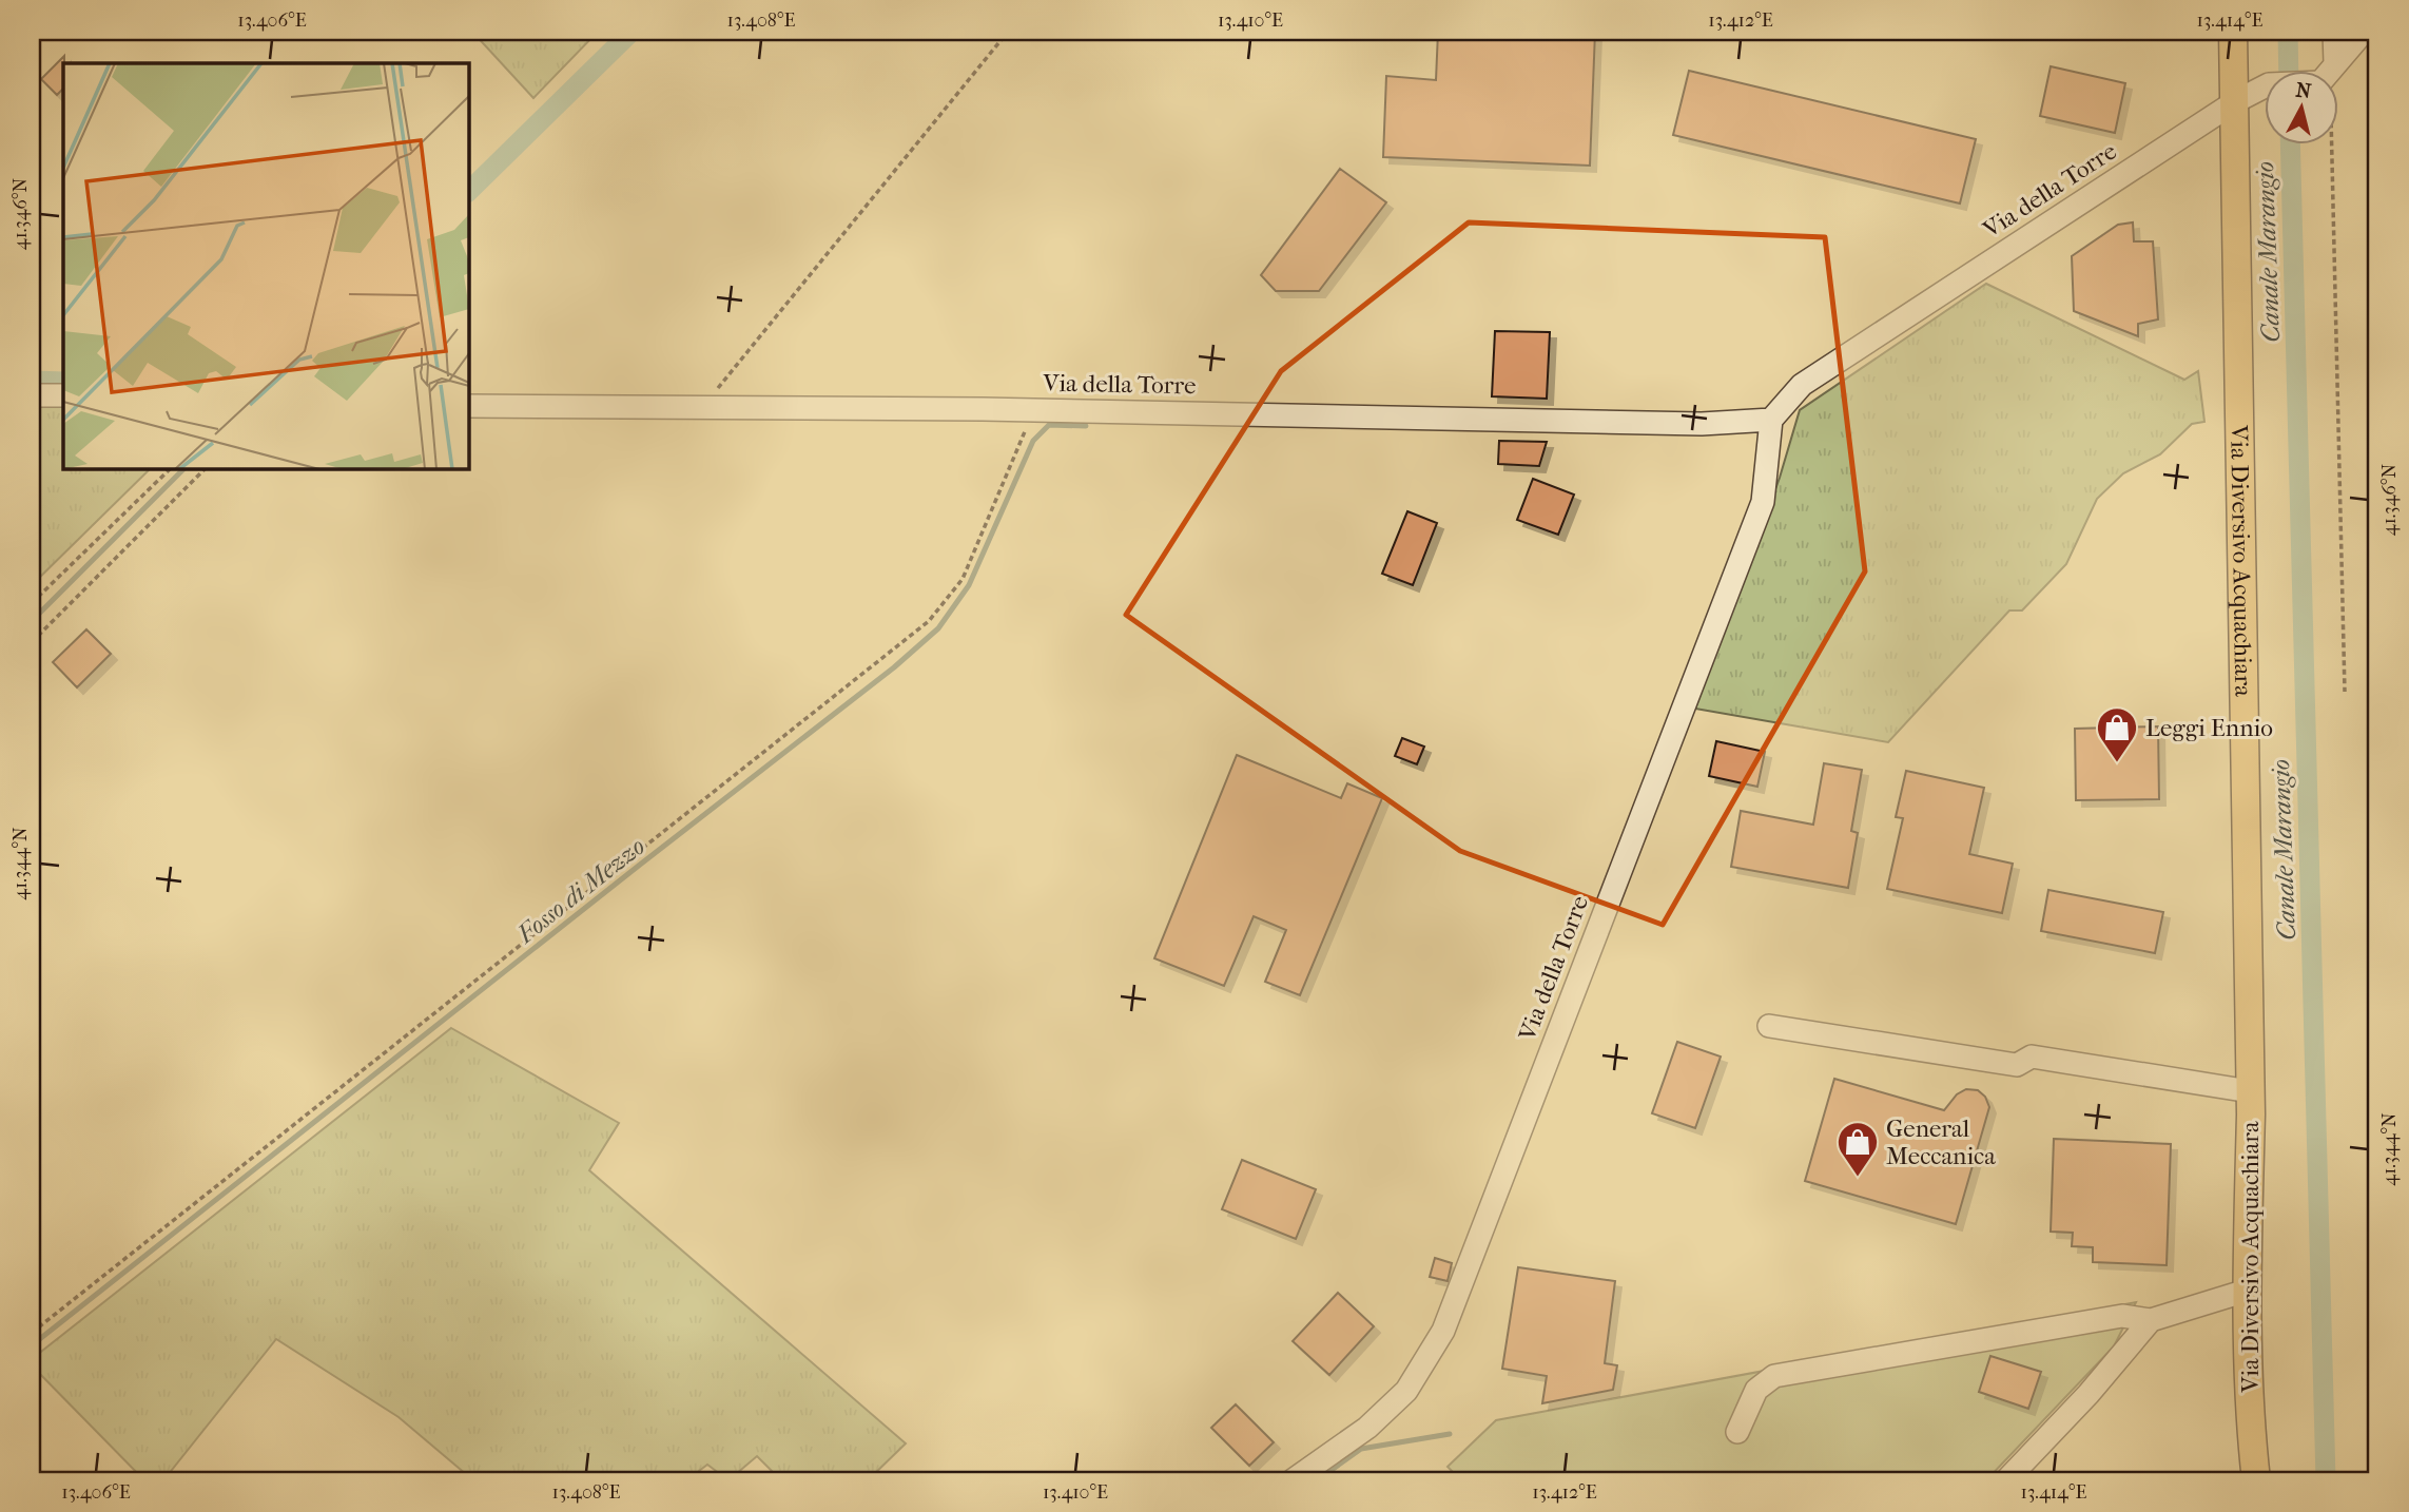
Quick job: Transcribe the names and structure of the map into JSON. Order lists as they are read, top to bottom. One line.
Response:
{"streets":{"main road":["Via Diversivo Acquachiara"],"street":["Via della Torre"]},"crossings":[["Via della Torre","Via Diversivo Acquachiara"]],"water":["Canale Marangio","Fosso di Mezzo"],"places":{"shop":["Leggi Ennio","General Meccanica"]},"north":"top","coordinates":["13.406°E","13.408°E","13.410°E","13.412°E","13.414°E","41.346°N","41.344°N"]}
